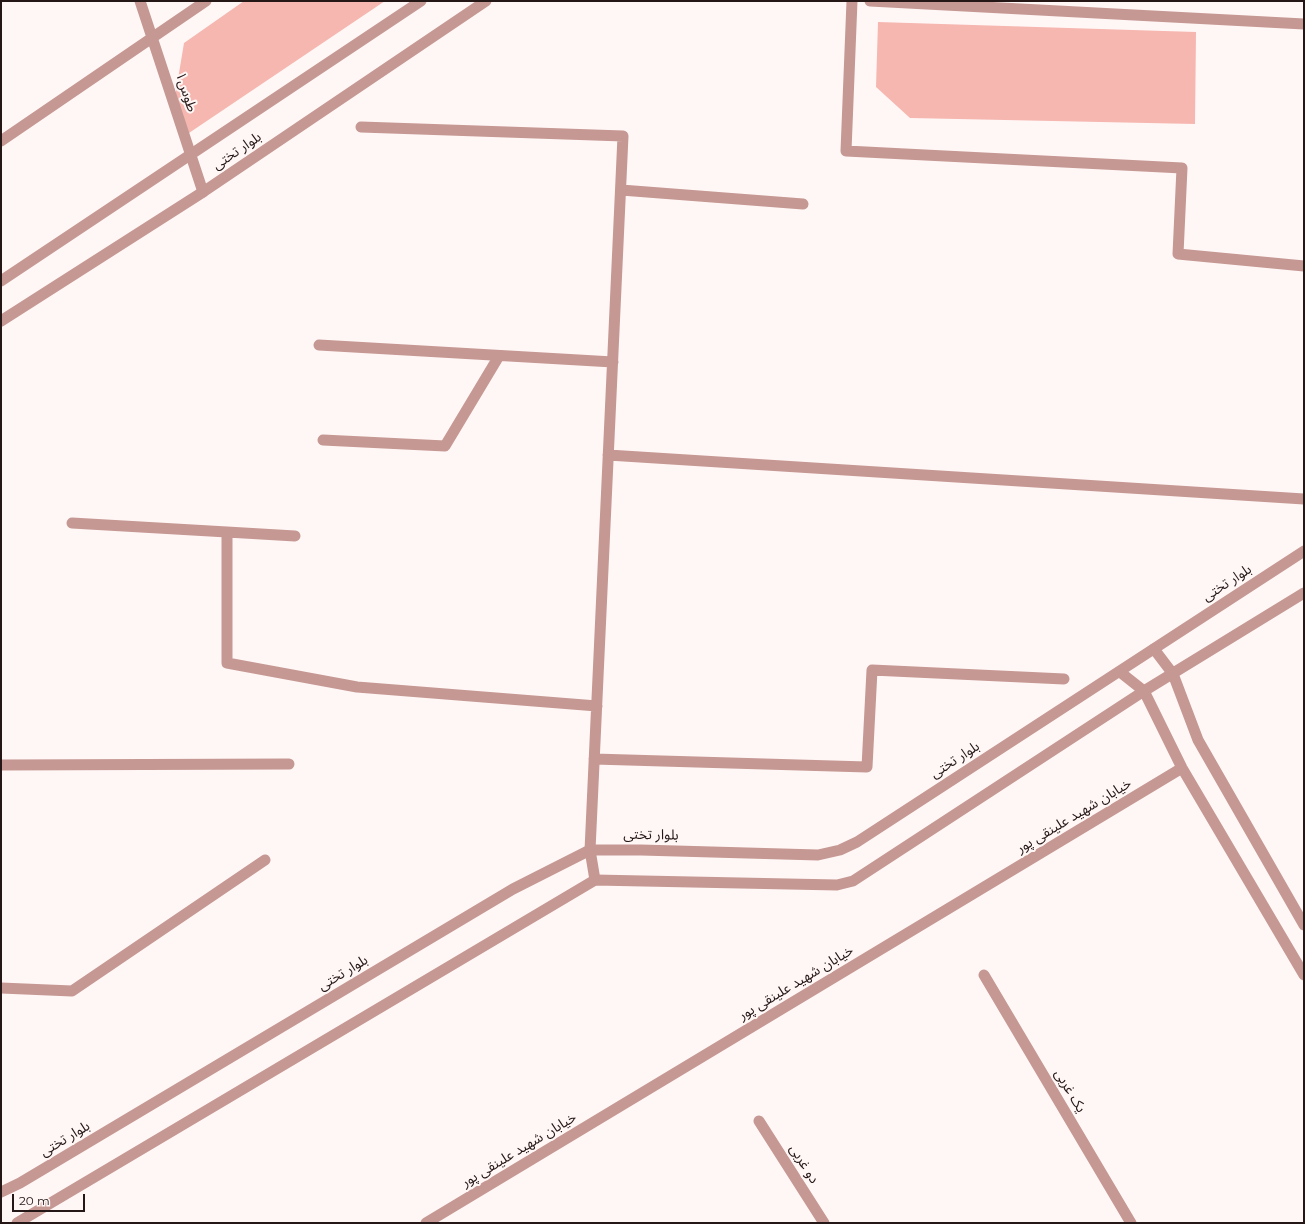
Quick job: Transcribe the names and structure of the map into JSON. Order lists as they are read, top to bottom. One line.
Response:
{"streets":{"street":["طوس۱","بلوار تختی","خیابان شهید علینقی پور","یک غربی","دو غربی"]},"crossings":[["طوس۱","بلوار تختی"]],"scale_bar":"20 m"}
